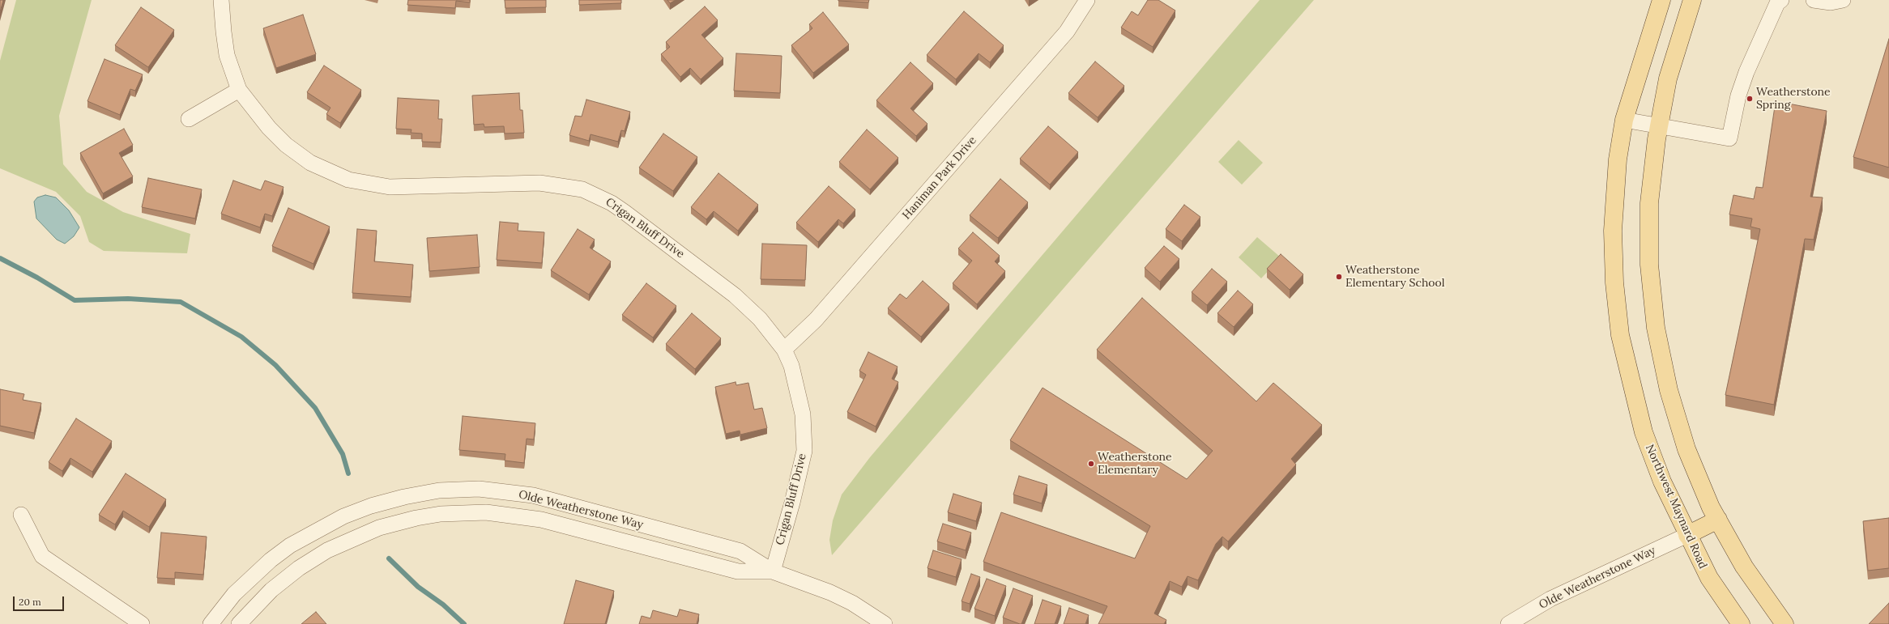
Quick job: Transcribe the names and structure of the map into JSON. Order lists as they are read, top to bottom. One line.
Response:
{"streets":{"main road":["Northwest Maynard Road"],"street":["Haniman Park Drive","Crigan Bluff Drive","Olde Weatherstone Way"]},"crossings":[["Haniman Park Drive","Crigan Bluff Drive"],["Crigan Bluff Drive","Olde Weatherstone Way"],["Northwest Maynard Road","Olde Weatherstone Way"]],"places":["Weatherstone Spring","Weatherstone Elementary School","Weatherstone Elementary"],"scale_bar":"20 m"}
